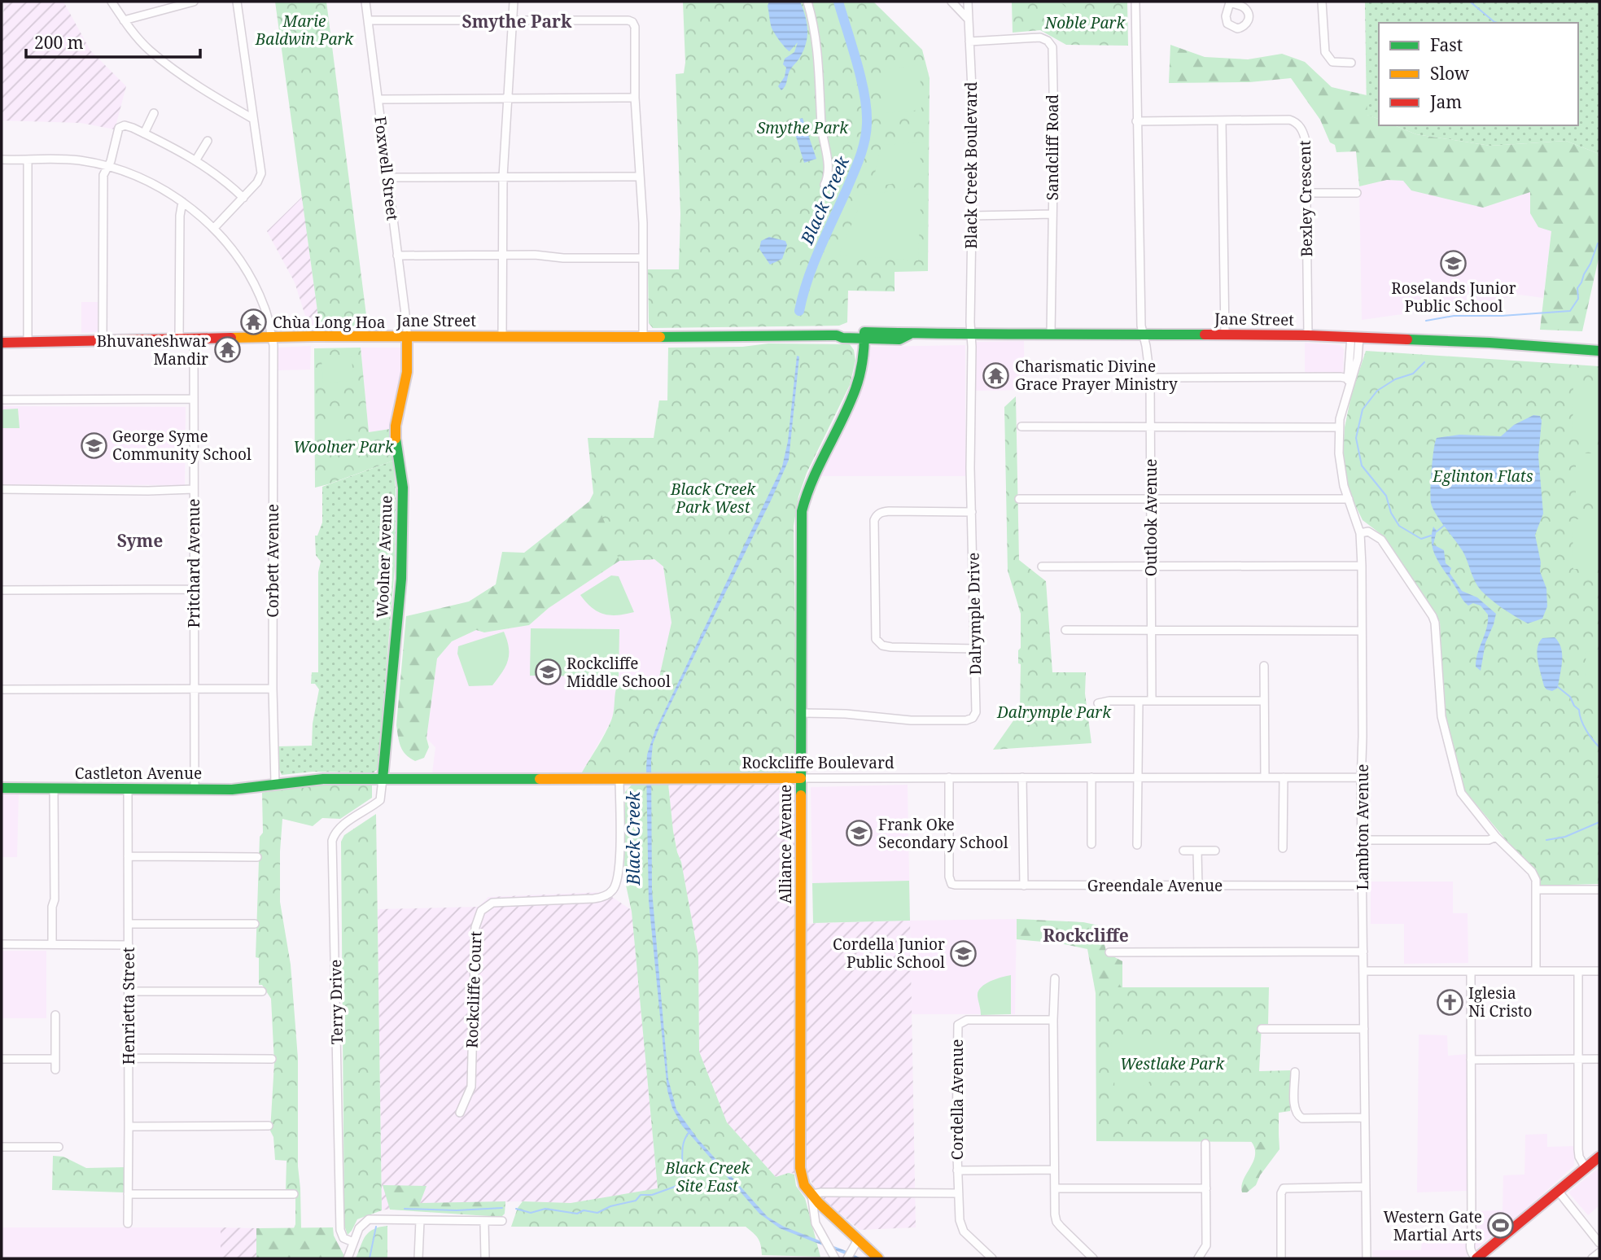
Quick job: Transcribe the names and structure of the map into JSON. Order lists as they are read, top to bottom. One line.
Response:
{"streets":{"street":["Sandcliff Road","Black Creek Boulevard","Foxwell Street","Bexley Crescent","Jane Street","Outlook Avenue","Woolner Avenue","Corbett Avenue","Pritchard Avenue","Dalrymple Drive","Rockcliffe Boulevard","Castleton Avenue","Lambton Avenue","Alliance Avenue","Greendale Avenue","Rockcliffe Court","Terry Drive","Henrietta Street","Cordella Avenue"]},"crossings":[["Sandcliff Road","Black Creek Boulevard"],["Sandcliff Road","Jane Street"],["Black Creek Boulevard","Jane Street"],["Black Creek Boulevard","Dalrymple Drive"],["Foxwell Street","Jane Street"],["Foxwell Street","Woolner Avenue"],["Bexley Crescent","Jane Street"],["Bexley Crescent","Outlook Avenue"],["Jane Street","Outlook Avenue"],["Jane Street","Woolner Avenue"],["Jane Street","Corbett Avenue"],["Jane Street","Pritchard Avenue"],["Jane Street","Dalrymple Drive"],["Jane Street","Lambton Avenue"],["Jane Street","Alliance Avenue"],["Woolner Avenue","Rockcliffe Boulevard"],["Woolner Avenue","Terry Drive"],["Corbett Avenue","Rockcliffe Boulevard"],["Corbett Avenue","Castleton Avenue"],["Pritchard Avenue","Castleton Avenue"],["Dalrymple Drive","Alliance Avenue"],["Rockcliffe Boulevard","Castleton Avenue"],["Rockcliffe Boulevard","Lambton Avenue"],["Rockcliffe Boulevard","Alliance Avenue"],["Rockcliffe Boulevard","Greendale Avenue"],["Rockcliffe Boulevard","Rockcliffe Court"],["Rockcliffe Boulevard","Terry Drive"],["Castleton Avenue","Henrietta Street"],["Lambton Avenue","Greendale Avenue"]],"districts":["Smythe Park","Syme","Rockcliffe"],"water":["Black Creek"],"parks":["Marie Baldwin Park","Noble Park","Smythe Park","Woolner Park","Eglinton Flats","Black Creek Park West","Dalrymple Park","Westlake Park","Black Creek Site East"],"places":{"school or university":["Roselands Junior Public School","George Syme Community School","Rockcliffe Middle School","Frank Oke Secondary School","Cordella Junior Public School"],"temple":["Chùa Long Hoa","Bhuvaneshwar Mandir","Charismatic Divine Grace Prayer Ministry"],"church":["Iglesia Ni Cristo"],"sports":["Western Gate Martial Arts"]},"legend":["Fast","Slow","Jam"],"scale_bar":"200 m"}
